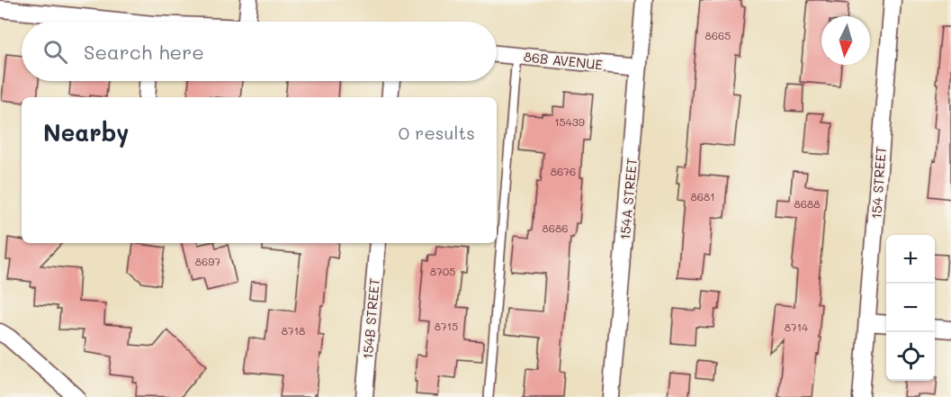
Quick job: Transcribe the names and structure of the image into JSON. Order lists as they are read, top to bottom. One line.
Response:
{"streets":{"street":["86B AVENUE","154 STREET","154A STREET","154B STREET"]},"crossings":[["86B AVENUE","154A STREET"]],"house_numbers":["8665","15439","8676","8681","8688","8686","8697","8705","8715","8714","8718"],"north":"bottom","page":{"search":"Search here","heading":["Nearby","0 results"],"map_buttons":["+","−"]}}
